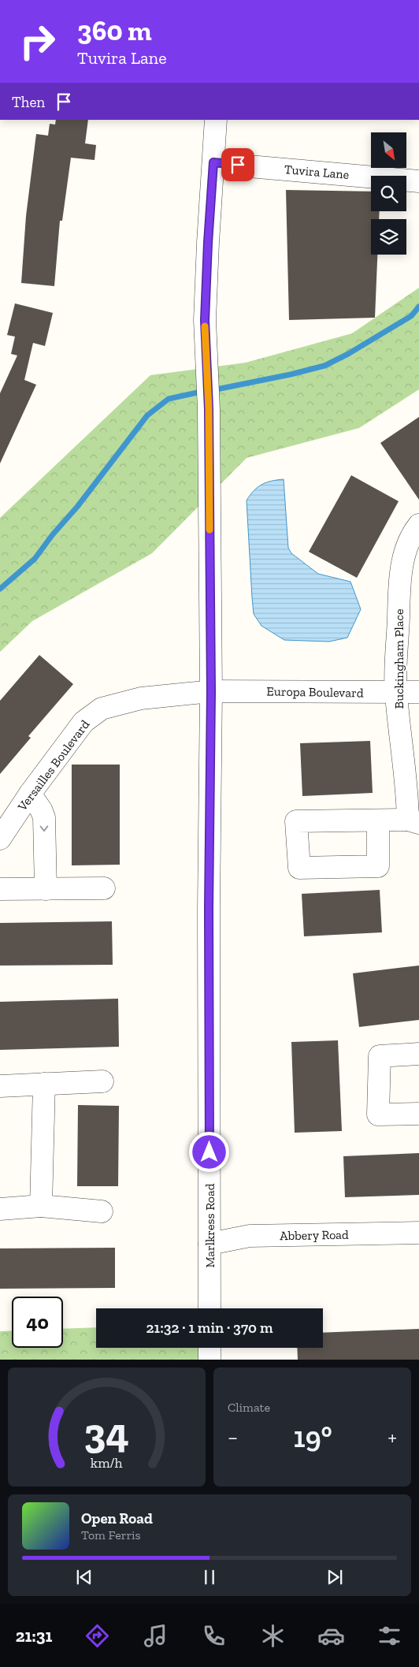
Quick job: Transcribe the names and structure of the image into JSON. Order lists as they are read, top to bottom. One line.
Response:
{"streets":{"street":["Tuvira Lane","Buckingham Place","Europa Boulevard","Versailles Boulevard","Marlkress Road","Abbery Road"]},"crossings":[["Tuvira Lane","Marlkress Road"],["Buckingham Place","Europa Boulevard"],["Europa Boulevard","Versailles Boulevard"],["Europa Boulevard","Marlkress Road"],["Versailles Boulevard","Marlkress Road"],["Marlkress Road","Abbery Road"]],"north":"bottom right","page":{"turn":["360 m","Tuvira Lane"],"then":"Then","limit":"40","trip":"21:32 · 1 min · 370 m","tile":"Climate","heat":["−","19°","+"],"song":["Open Road","Tom Ferris"],"tabs":"21:31","gauge":["34","km/h"]}}
